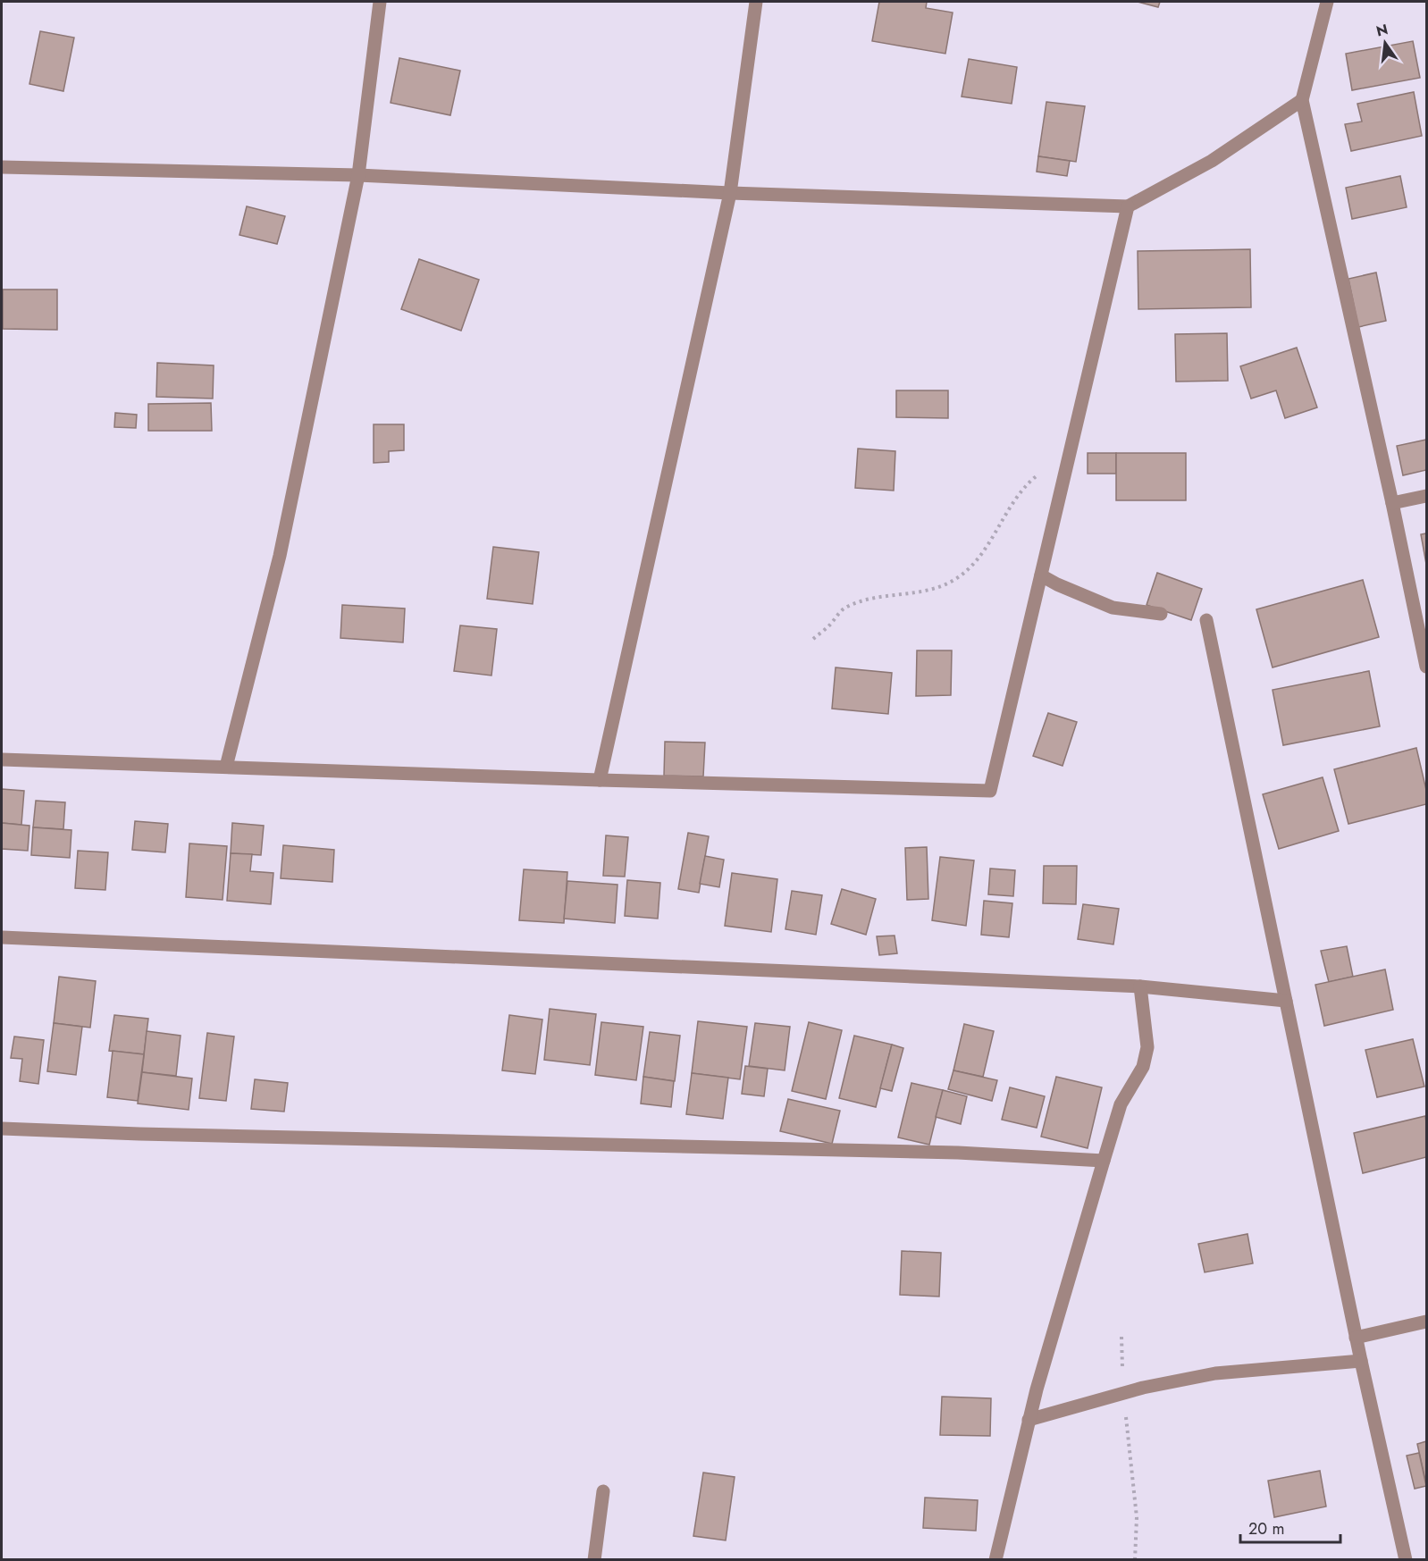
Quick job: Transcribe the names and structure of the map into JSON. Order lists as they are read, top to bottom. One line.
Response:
{"scale_bar":"20 m","north":"top"}
